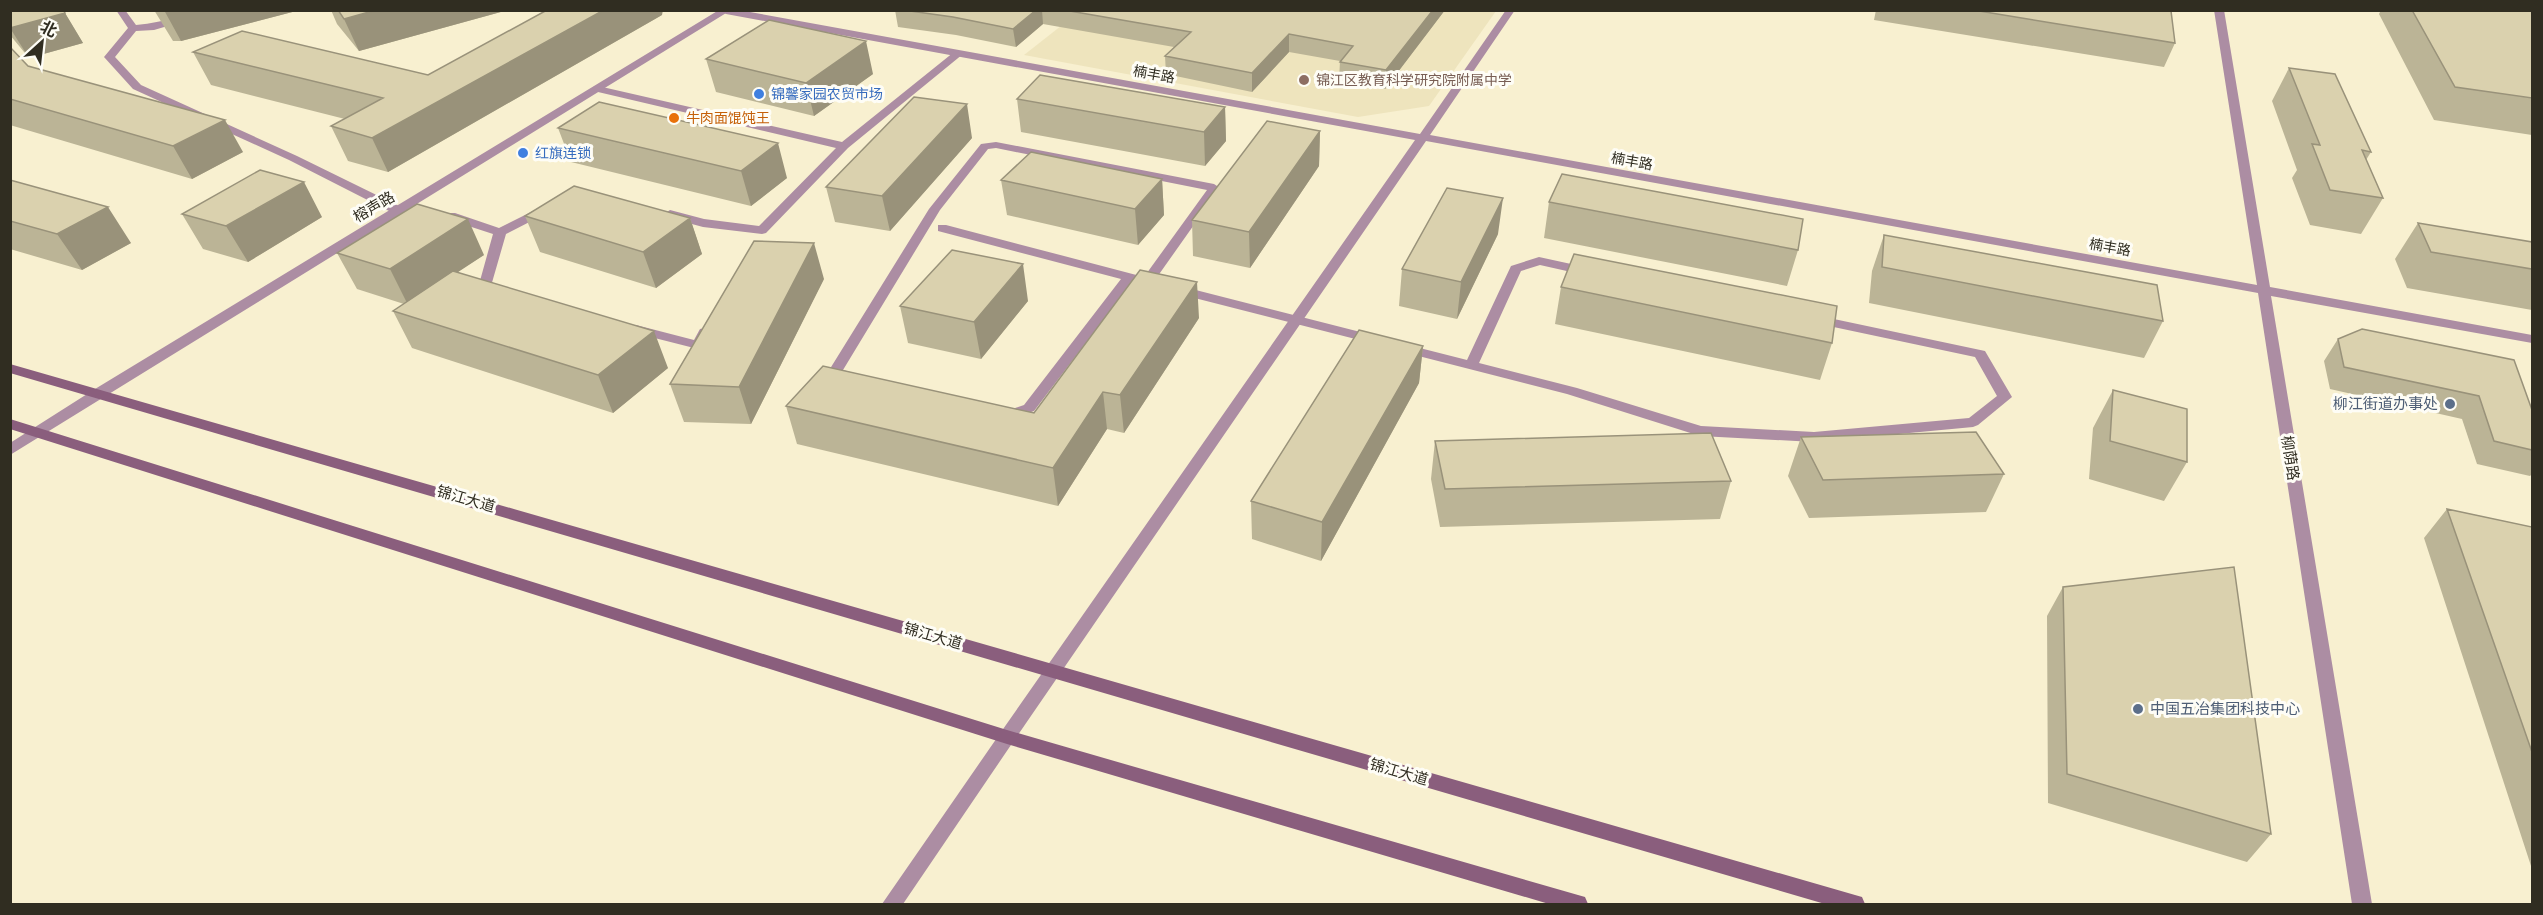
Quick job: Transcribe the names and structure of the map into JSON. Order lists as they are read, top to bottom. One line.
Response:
{"streets":{"main road":["锦江大道"],"street":["楠丰路","榕声路","柳荫路"]},"crossings":[["楠丰路","榕声路"],["楠丰路","柳荫路"],["榕声路","锦江大道"]],"places":["锦江区教育科学研究院附属中学","锦馨家园农贸市场","牛肉面馄饨王","红旗连锁","柳江街道办事处","中国五冶集团科技中心"],"north":"top right"}
